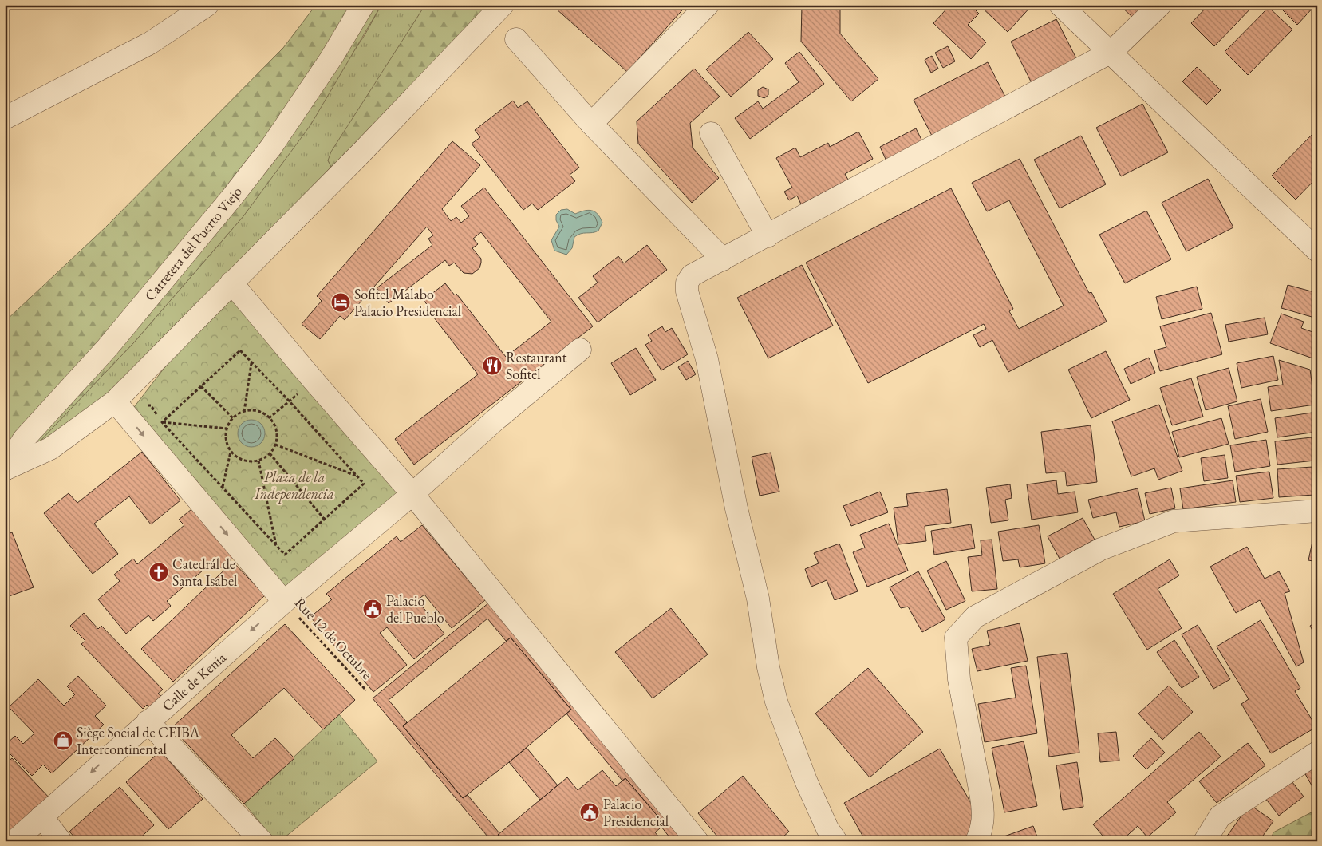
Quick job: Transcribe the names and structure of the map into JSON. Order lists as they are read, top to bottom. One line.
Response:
{"streets":{"street":["Carretera del Puerto Viejo","Calle de Kenia"],"path":["Rue 12 de Octubre"]},"crossings":[["Rue 12 de Octubre","Calle de Kenia"]],"one_way":["Calle de Kenia"],"parks":["Plaza de la Independencia"],"places":{"hotel":["Sofitel Malabo Palacio Presidencial"],"restaurant":["Restaurant Sofitel"],"church":["Catedrál de Santa Isabel"],"public building":["Palacio del Pueblo","Palacio Presidencial"],"shop":["Siège Social de CEIBA Intercontinental"]}}
